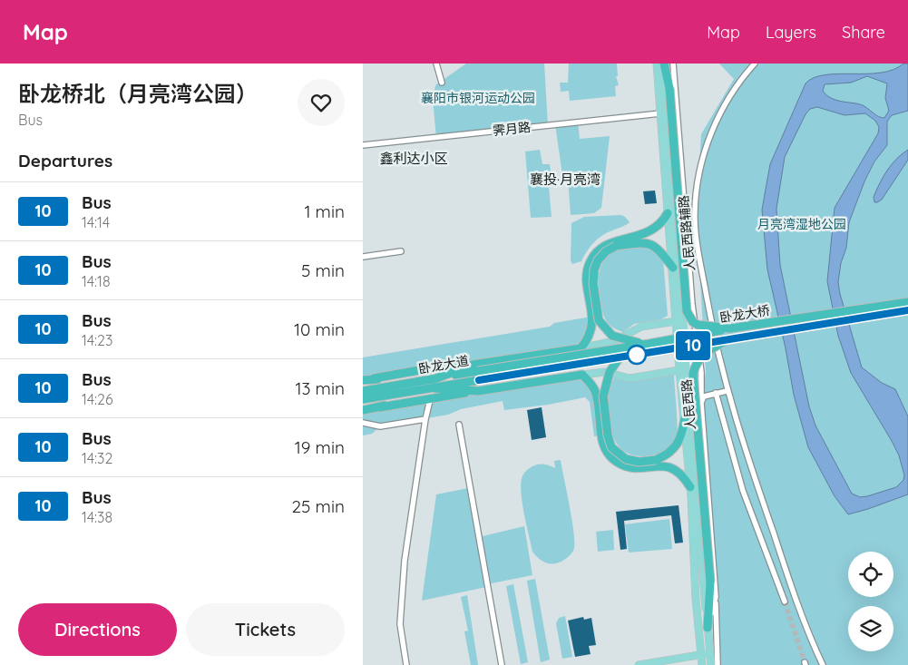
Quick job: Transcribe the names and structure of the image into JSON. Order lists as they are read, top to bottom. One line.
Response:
{"streets":{"highway":["卧龙大桥","卧龙大道"],"main road":["人民西路"],"street":["霁月路","人民西路辅路"]},"crossings":[["霁月路","人民西路"],["人民西路辅路","人民西路"],["卧龙大桥","卧龙大道"]],"districts":["鑫利达小区","襄投·月亮湾"],"parks":["襄阳市银河运动公园","月亮湾湿地公园"],"lines":["bus line 10"],"page":{"header":"Map","nav":["Map","Layers","Share"],"heading":[["卧龙桥北（月亮湾公园）","Bus"],"Departures"],"on_map":"10","list":[{"mark":"10","name":"Bus","note":"14:14","value":"1 min"},{"mark":"10","name":"Bus","note":"14:18","value":"5 min"},{"mark":"10","name":"Bus","note":"14:23","value":"10 min"},{"mark":"10","name":"Bus","note":"14:26","value":"13 min"},{"mark":"10","name":"Bus","note":"14:32","value":"19 min"},{"mark":"10","name":"Bus","note":"14:38","value":"25 min"}],"buttons":["Directions","Tickets"]}}
